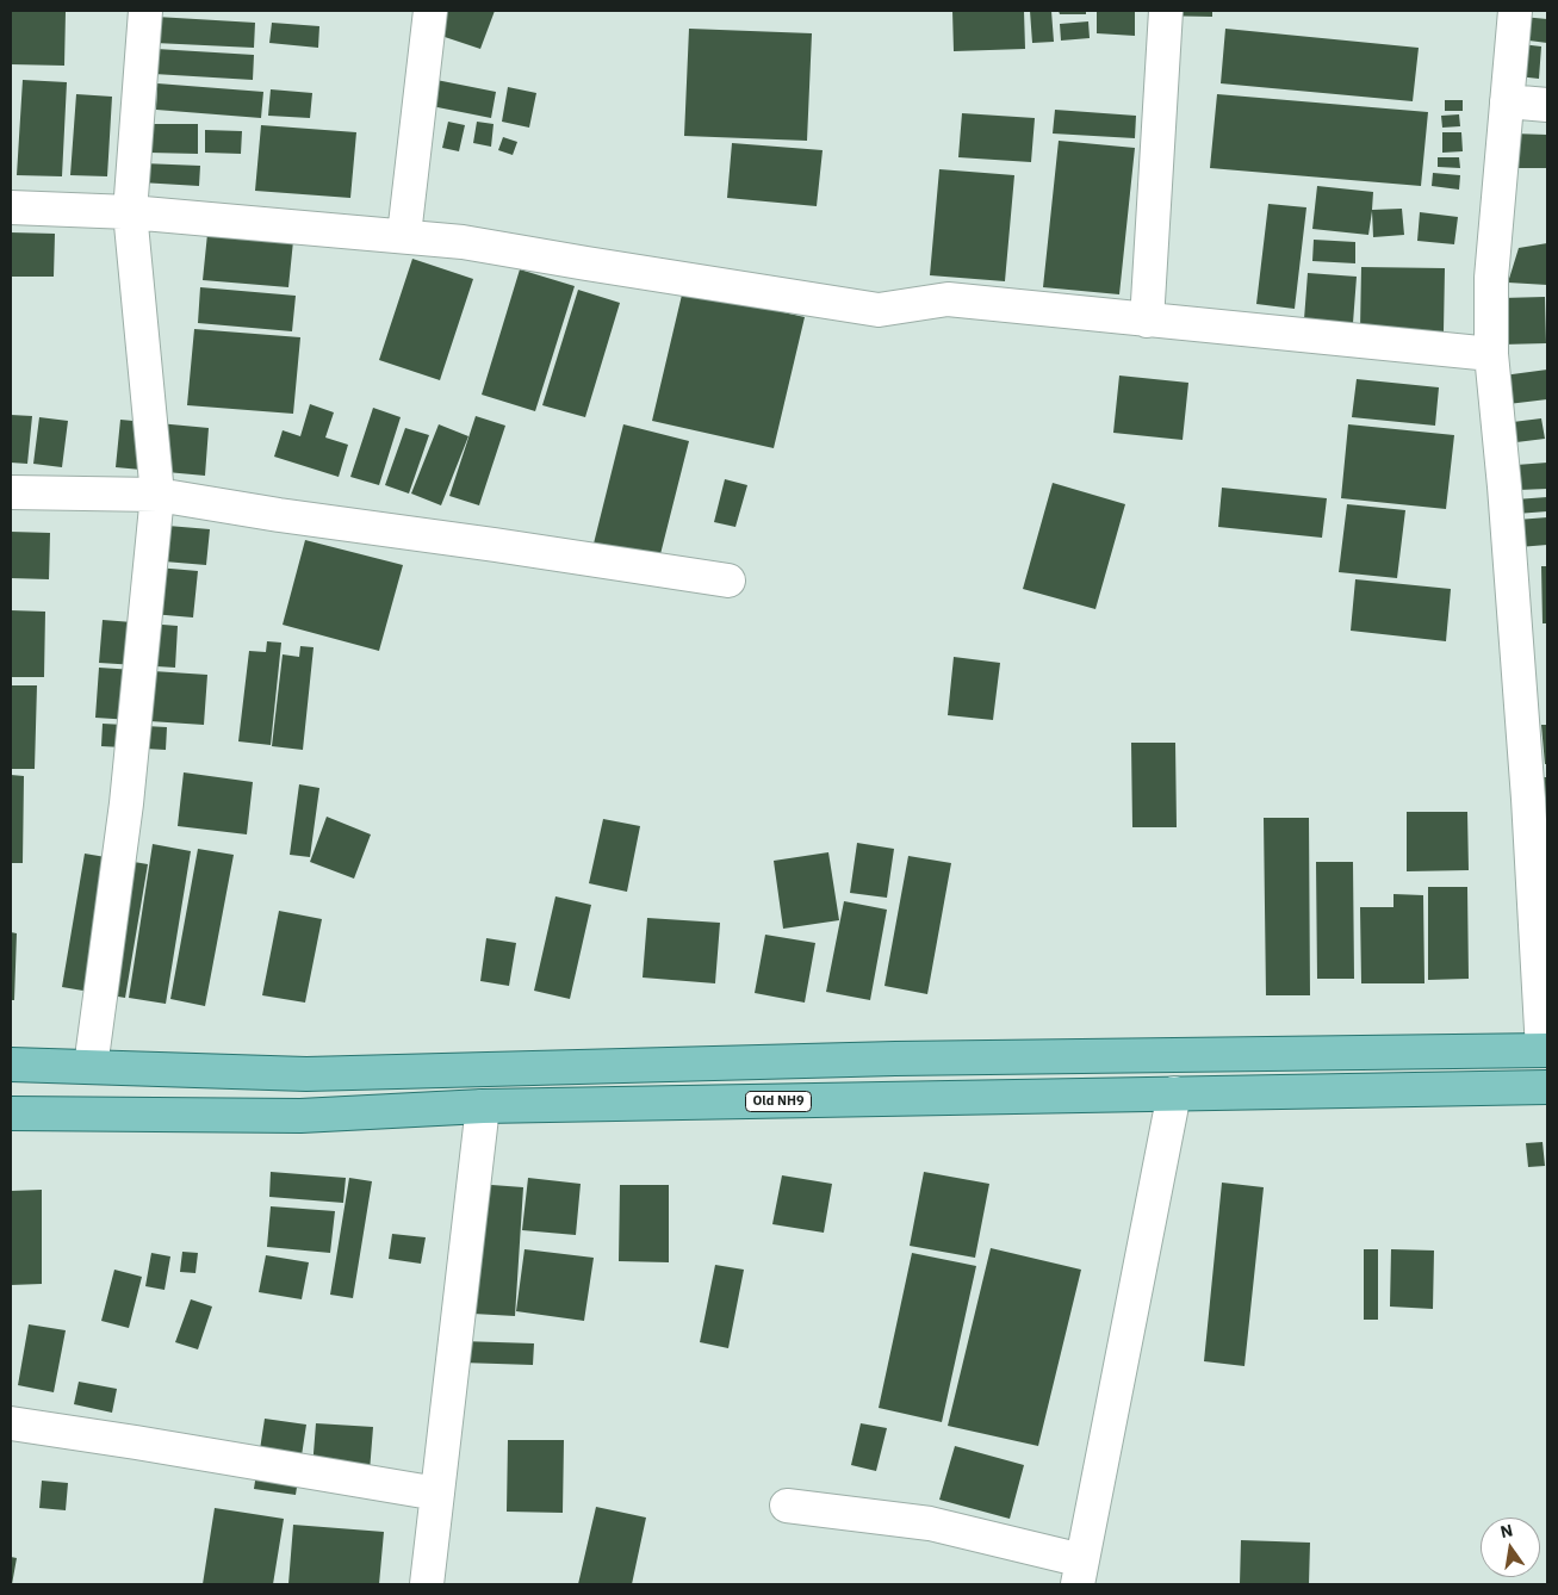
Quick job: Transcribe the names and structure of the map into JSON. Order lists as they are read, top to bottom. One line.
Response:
{"streets":{"main road":["Old NH9"]},"north":"top"}
